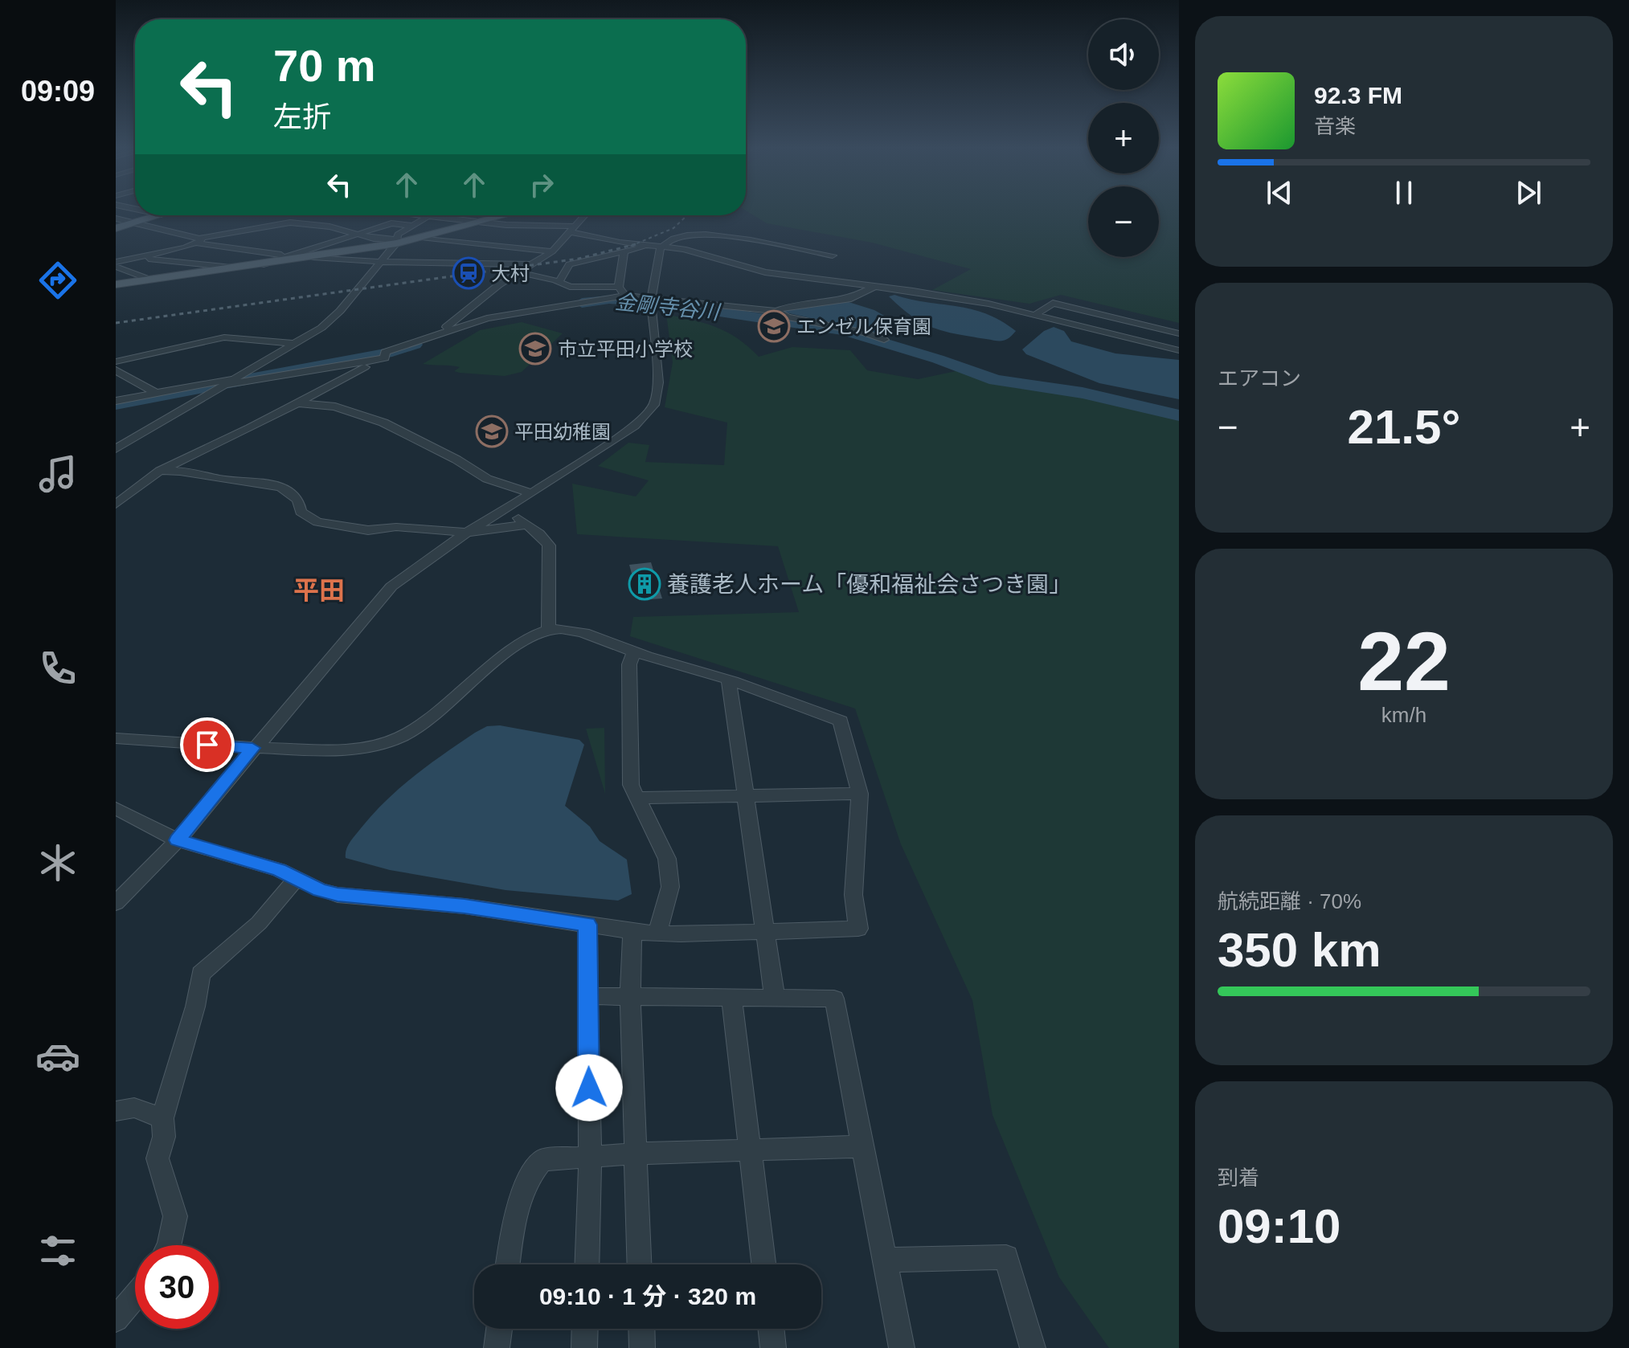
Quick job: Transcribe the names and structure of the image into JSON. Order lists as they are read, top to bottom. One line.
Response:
{"districts":["平田"],"water":["金剛寺谷川"],"places":{"station":["大村"],"school or university":["エンゼル保育園","市立平田小学校","平田幼稚園"],"building":["養護老人ホーム「優和福祉会さつき園」"]},"page":{"tabs":"09:09","map_buttons":["+","−"],"turn":["70 m","左折"],"song":["92.3 FM","音楽"],"tile":["エアコン",["22","km/h"],["航続距離 · 70%","350 km"],["到着","09:10"]],"heat":["−","21.5°","+"],"limit":"30","trip":"09:10 · 1 分 · 320 m"}}
